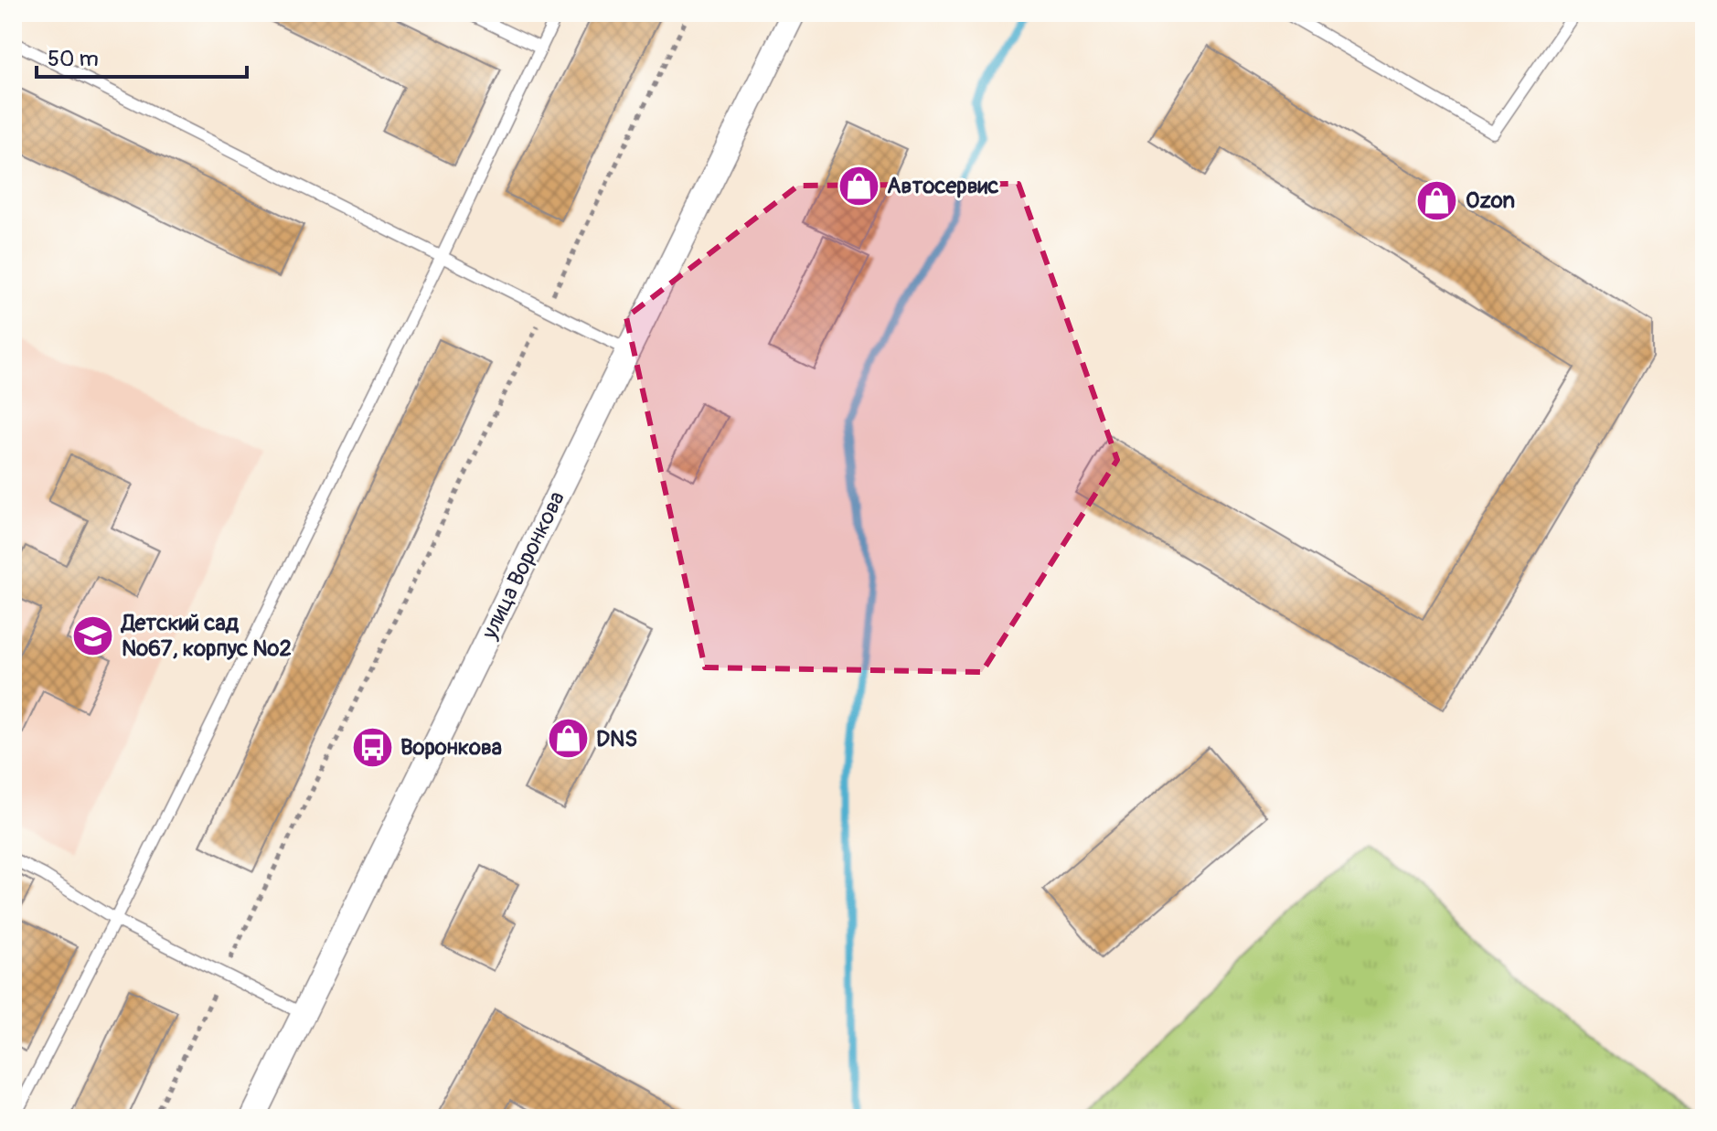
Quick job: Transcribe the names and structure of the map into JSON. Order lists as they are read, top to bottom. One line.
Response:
{"streets":{"street":["улица Воронкова"]},"places":{"shop":["Автосервис","Ozon","DNS"],"school or university":["Детский сад №67, корпус №2"],"bus stop":["Воронкова"]},"scale_bar":"50 m"}
